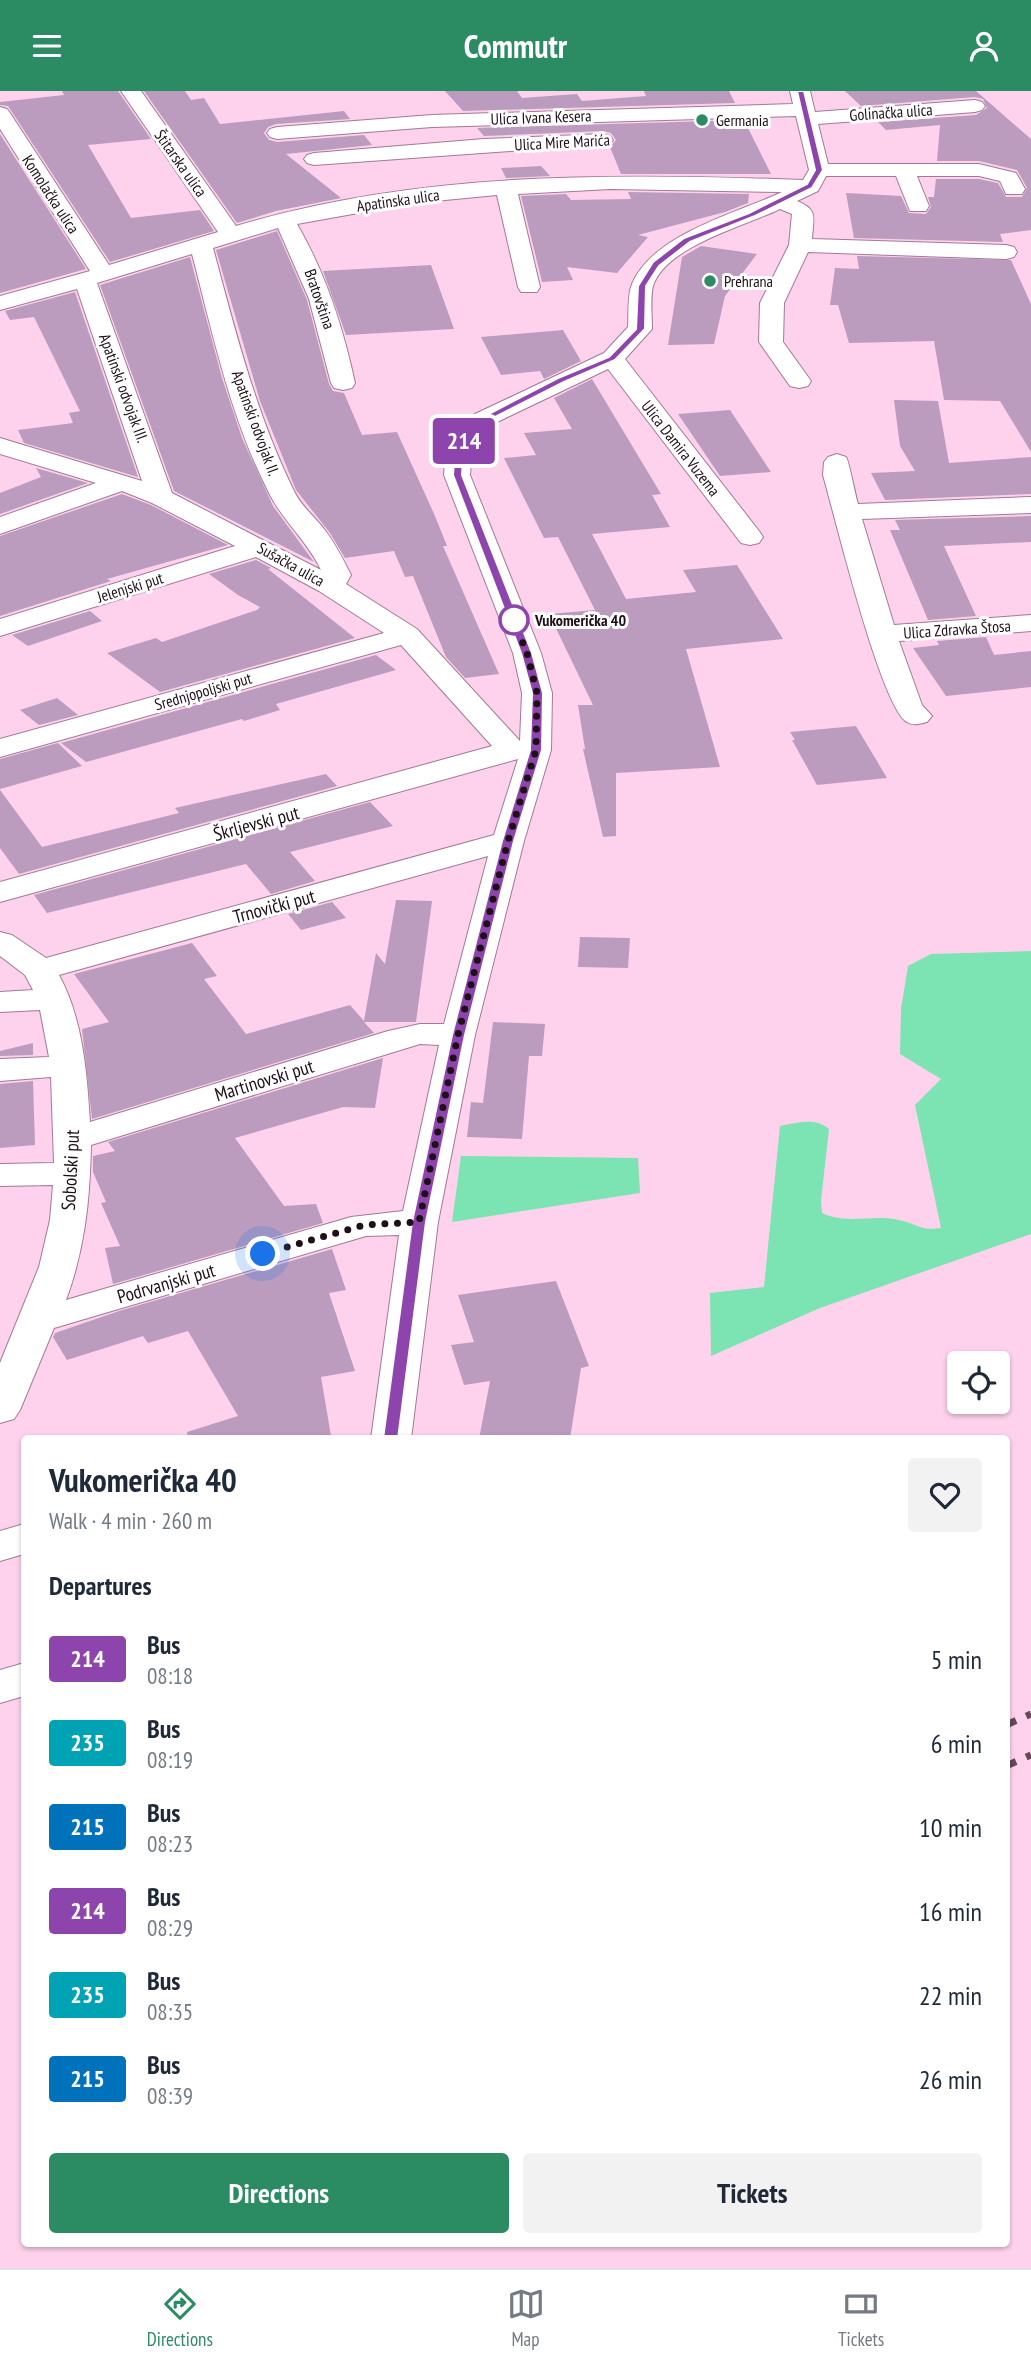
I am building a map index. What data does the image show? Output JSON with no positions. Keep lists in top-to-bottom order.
{
  "streets": {
    "street": [
      "Golinačka ulica",
      "Ulica Ivana Kesera",
      "Ulica Mire Marića",
      "Štitarska ulica",
      "Komolačka ulica",
      "Apatinska ulica",
      "Bratovština",
      "Apatinski odvojak III.",
      "Apatinski odvojak II.",
      "Ulica Damira Vuzema",
      "Sušačka ulica",
      "Jelenjski put",
      "Ulica Zdravka Štosa",
      "Srednjopoljski put",
      "Škrljevski put",
      "Trnovički put",
      "Martinovski put",
      "Sobolski put",
      "Podrvanjski put"
    ]
  },
  "crossings": [
    ["Golinačka ulica", "Ulica Ivana Kesera"],
    ["Štitarska ulica", "Apatinska ulica"],
    ["Komolačka ulica", "Apatinska ulica"],
    ["Komolačka ulica", "Apatinski odvojak III."],
    ["Apatinska ulica", "Bratovština"],
    ["Apatinska ulica", "Apatinski odvojak III."],
    ["Apatinska ulica", "Apatinski odvojak II."],
    ["Apatinski odvojak III.", "Sušačka ulica"],
    ["Apatinski odvojak II.", "Sušačka ulica"],
    ["Sušačka ulica", "Jelenjski put"],
    ["Sušačka ulica", "Srednjopoljski put"],
    ["Sušačka ulica", "Škrljevski put"],
    ["Trnovički put", "Sobolski put"],
    ["Martinovski put", "Sobolski put"],
    ["Sobolski put", "Podrvanjski put"]
  ],
  "places": ["Germania", "Prehrana", "Vukomerička 40"],
  "lines": ["bus line 214"],
  "page": {
    "header": "Commutr",
    "on_map": "214",
    "heading": [
      ["Vukomerička 40", "Walk · 4 min · 260 m"],
      "Departures"
    ],
    "list": [
      {
        "mark": "214",
        "name": "Bus",
        "note": "08:18",
        "value": "5 min"
      },
      {
        "mark": "235",
        "name": "Bus",
        "note": "08:19",
        "value": "6 min"
      },
      {
        "mark": "215",
        "name": "Bus",
        "note": "08:23",
        "value": "10 min"
      },
      {
        "mark": "214",
        "name": "Bus",
        "note": "08:29",
        "value": "16 min"
      },
      {
        "mark": "235",
        "name": "Bus",
        "note": "08:35",
        "value": "22 min"
      },
      {
        "mark": "215",
        "name": "Bus",
        "note": "08:39",
        "value": "26 min"
      }
    ],
    "buttons": ["Directions", "Tickets"],
    "tabs": ["Directions", "Map", "Tickets"]
  }
}
